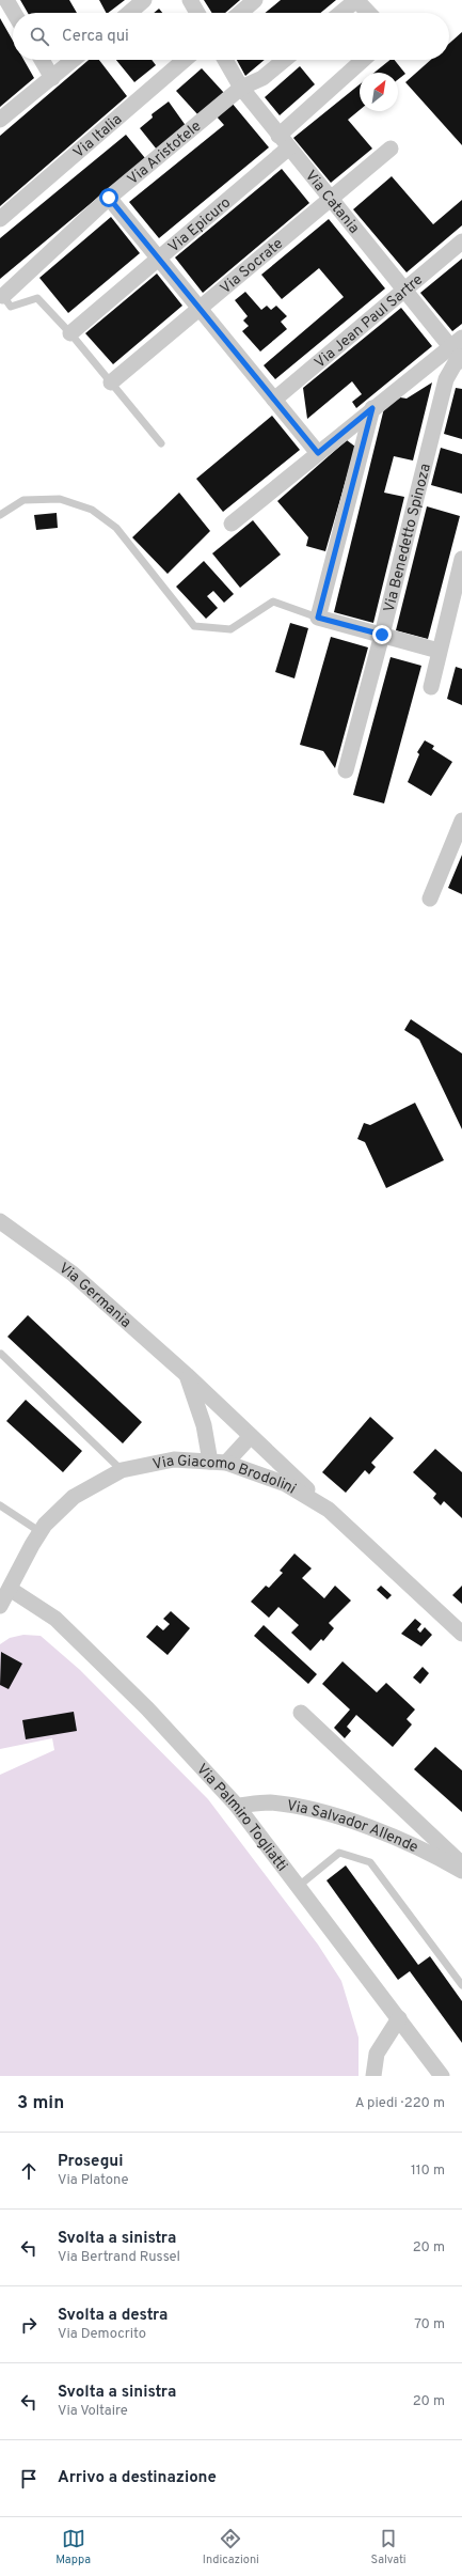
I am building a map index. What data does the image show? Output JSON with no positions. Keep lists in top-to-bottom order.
{
  "streets": {
    "street": [
      "Via Italia",
      "Via Aristotele",
      "Via Catania",
      "Via Epicuro",
      "Via Socrate",
      "Via Jean Paul Sartre",
      "Via Benedetto Spinoza",
      "Via Germania",
      "Via Giacomo Brodolini",
      "Via Palmiro Togliatti",
      "Via Salvador Allende"
    ]
  },
  "crossings": [
    ["Via Aristotele", "Via Catania"],
    ["Via Catania", "Via Epicuro"],
    ["Via Catania", "Via Socrate"],
    ["Via Catania", "Via Jean Paul Sartre"],
    ["Via Catania", "Via Benedetto Spinoza"],
    ["Via Germania", "Via Giacomo Brodolini"],
    ["Via Giacomo Brodolini", "Via Palmiro Togliatti"],
    ["Via Palmiro Togliatti", "Via Salvador Allende"]
  ],
  "north": "top right",
  "page": {
    "search": "Cerca qui",
    "heading": ["3 min", "A piedi · 220 m"],
    "list": [
      ["Prosegui", "Via Platone", "110 m"],
      ["Svolta a sinistra", "Via Bertrand Russel", "20 m"],
      ["Svolta a destra", "Via Democrito", "70 m"],
      ["Svolta a sinistra", "Via Voltaire", "20 m"],
      "Arrivo a destinazione"
    ],
    "nav": ["Mappa", "Indicazioni", "Salvati"]
  }
}
